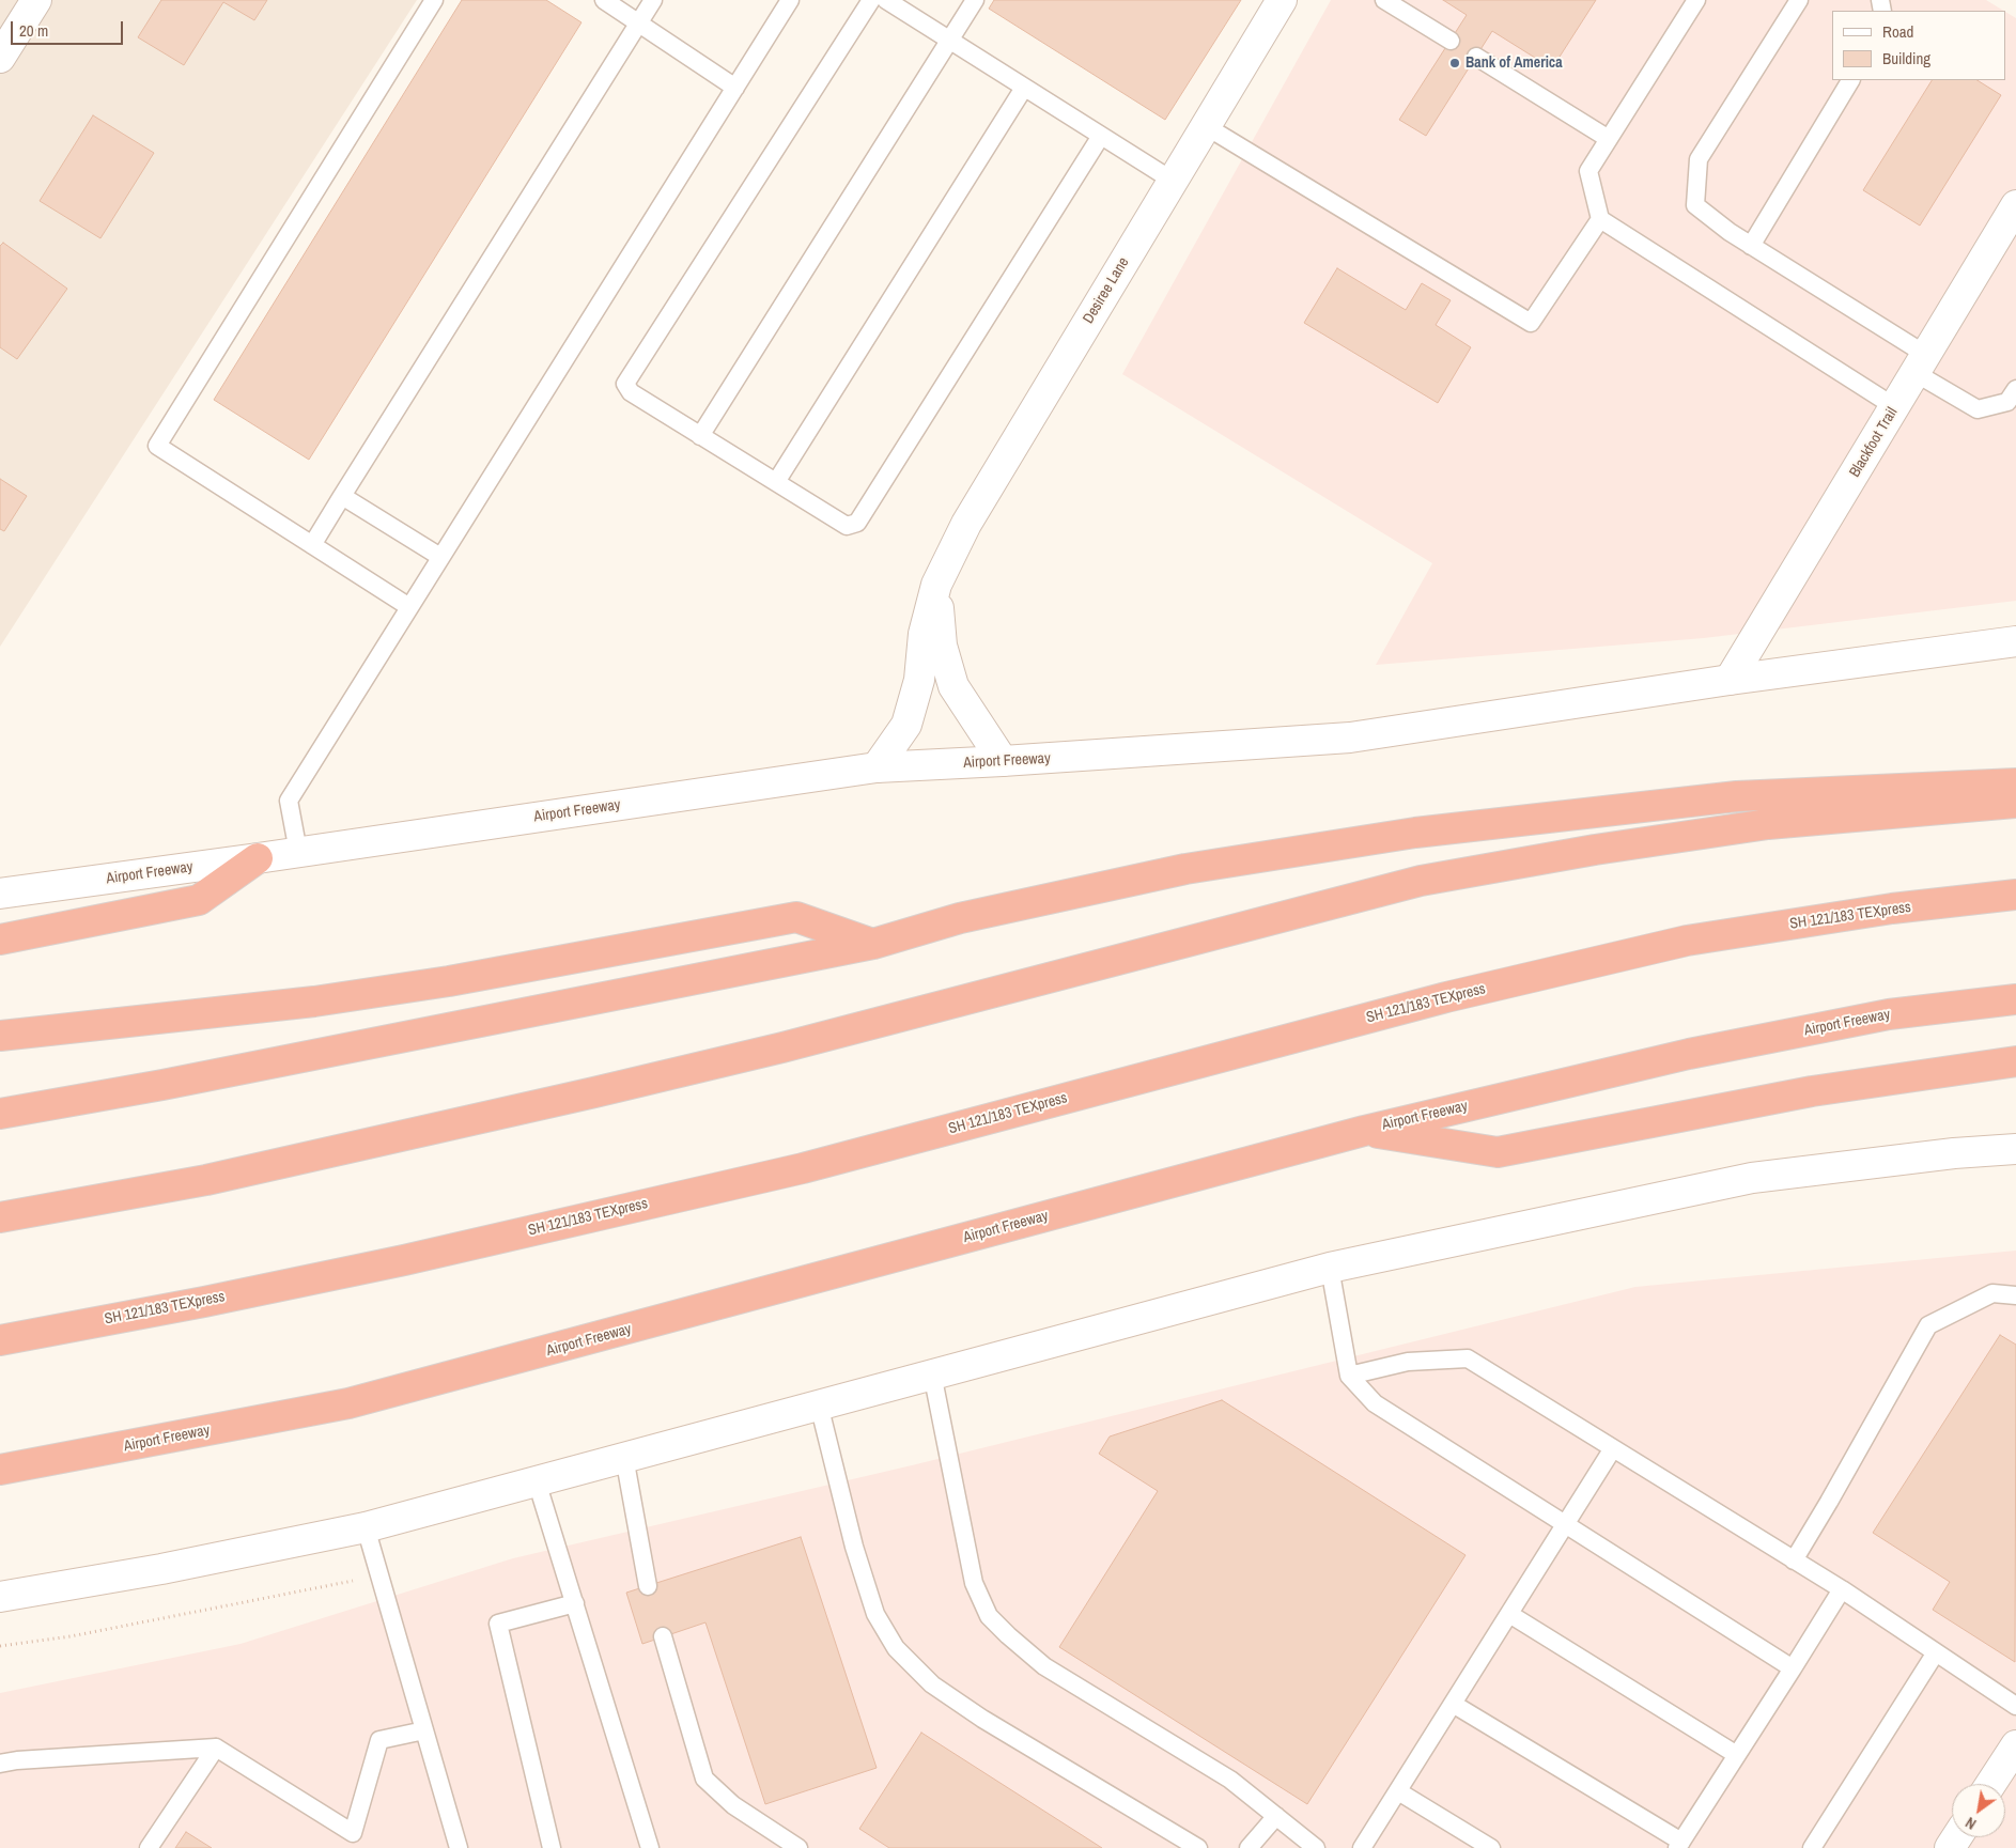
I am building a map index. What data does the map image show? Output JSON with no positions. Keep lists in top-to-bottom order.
{
  "streets": {
    "highway": ["Airport Freeway", "SH 121/183 TEXpress"],
    "main road": ["Desiree Lane", "Blackfoot Trail"]
  },
  "crossings": [
    ["Desiree Lane", "Airport Freeway"],
    ["Blackfoot Trail", "Airport Freeway"]
  ],
  "places": ["Bank of America"],
  "legend": ["Road", "Building"],
  "scale_bar": "20 m",
  "north": "bottom left"
}
